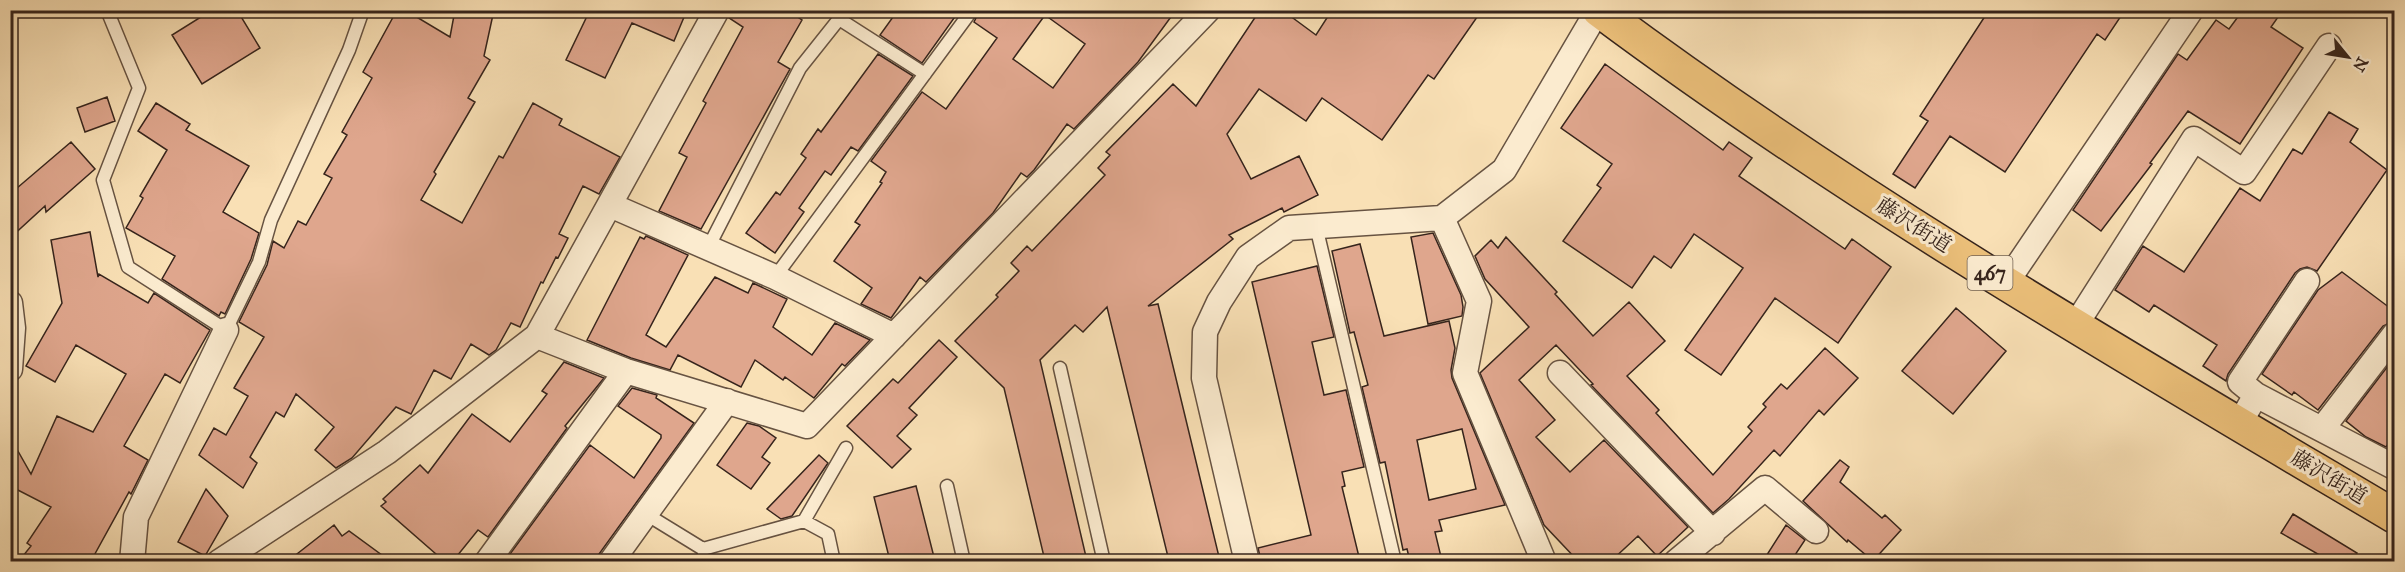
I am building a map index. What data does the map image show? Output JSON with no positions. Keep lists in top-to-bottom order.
{
  "streets": {
    "highway": ["藤沢街道", "467"]
  },
  "north": "bottom right"
}
